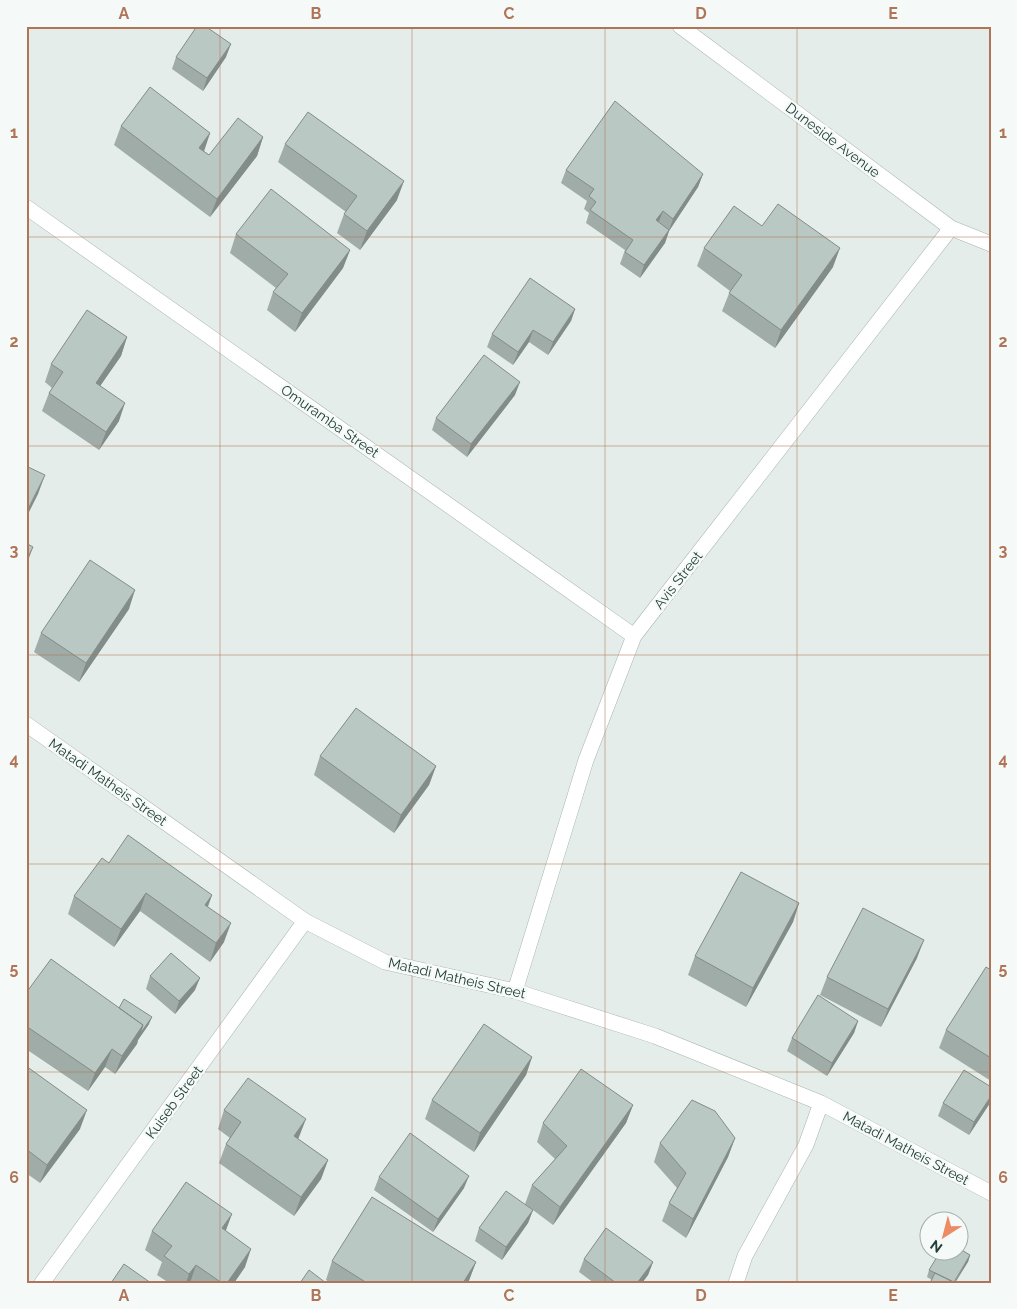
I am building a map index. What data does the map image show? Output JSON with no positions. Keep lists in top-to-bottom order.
{
  "streets": {
    "street": [
      "Duneside Avenue",
      "Omuramba Street",
      "Avis Street",
      "Matadi Matheis Street",
      "Kuiseb Street"
    ]
  },
  "crossings": [
    ["Duneside Avenue", "Avis Street"],
    ["Omuramba Street", "Avis Street"],
    ["Avis Street", "Matadi Matheis Street"],
    ["Matadi Matheis Street", "Kuiseb Street"]
  ],
  "north": "bottom left",
  "grid": {
    "columns": [
      "A",
      "B",
      "C",
      "D",
      "E"
    ],
    "rows": [
      "1",
      "2",
      "3",
      "4",
      "5",
      "6"
    ]
  }
}
